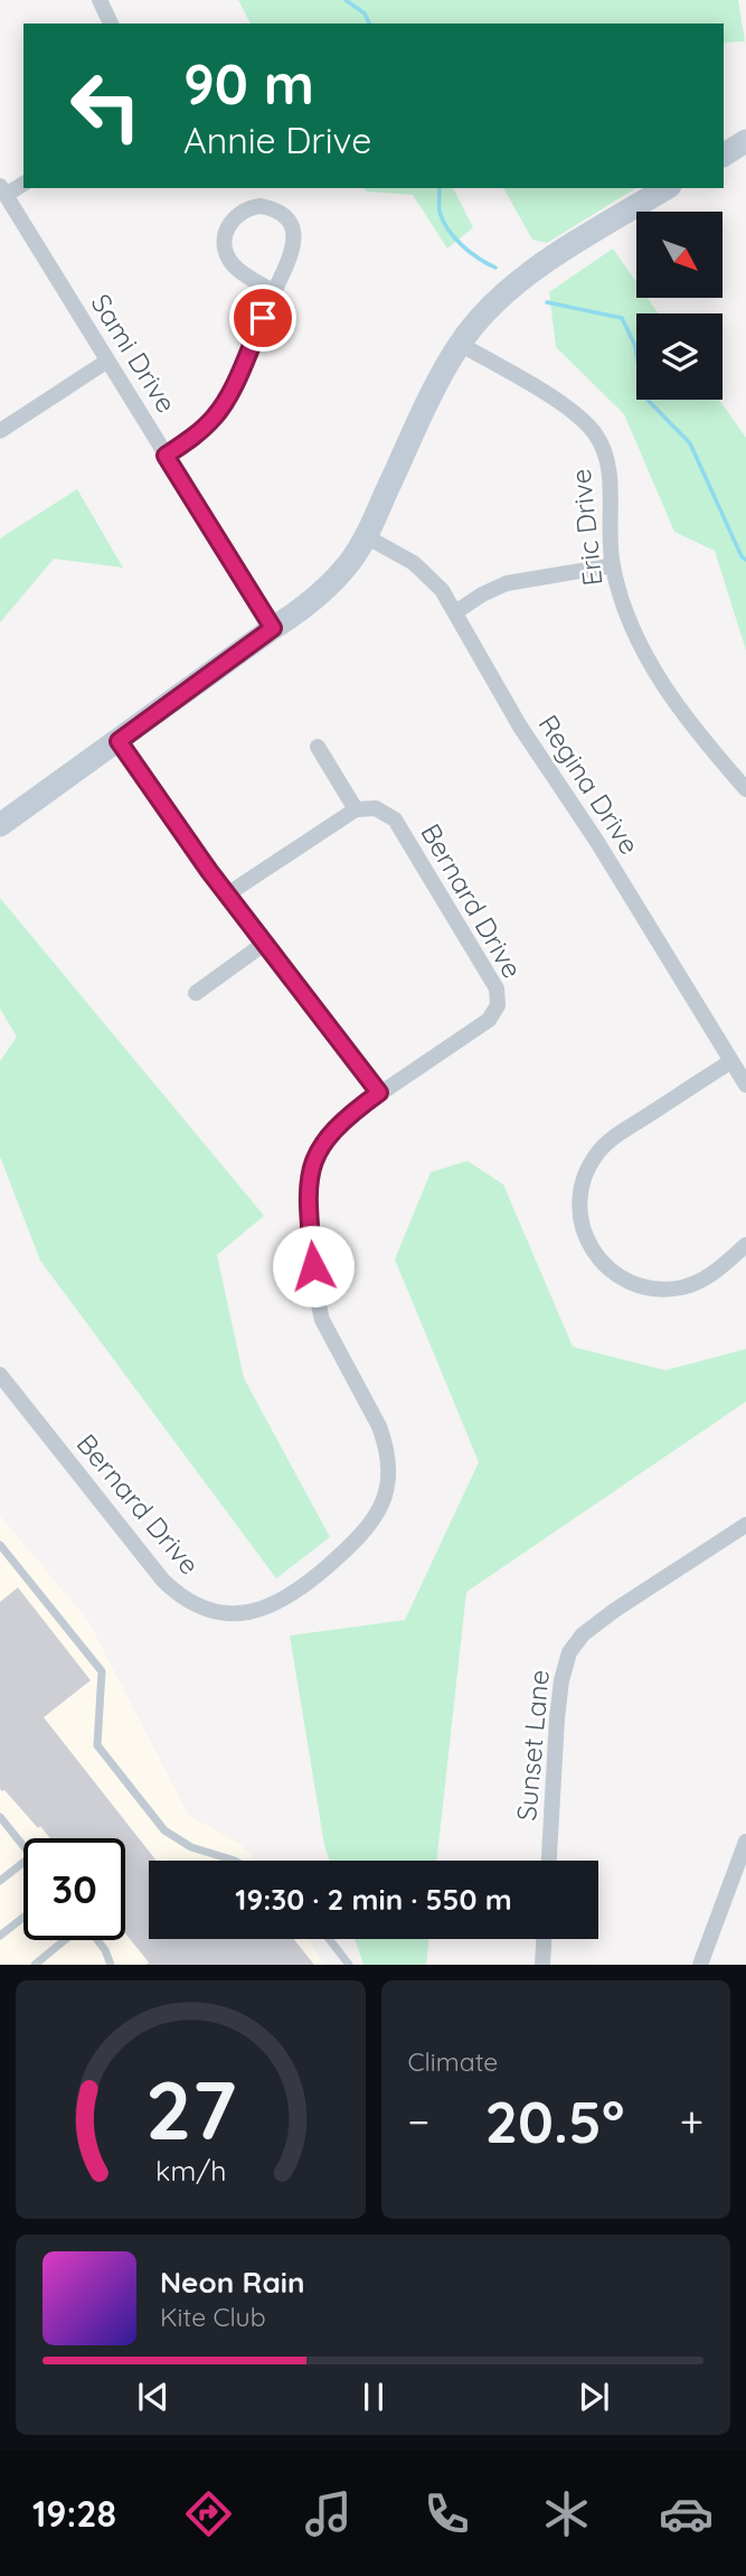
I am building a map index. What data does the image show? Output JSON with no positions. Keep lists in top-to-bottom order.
{
  "streets": {
    "street": [
      "Sami Drive",
      "Eric Drive",
      "Regina Drive",
      "Bernard Drive",
      "Sunset Lane"
    ]
  },
  "north": "bottom right",
  "page": {
    "turn": ["90 m", "Annie Drive"],
    "limit": "30",
    "trip": "19:30 · 2 min · 550 m",
    "tile": "Climate",
    "heat": ["−", "20.5°", "+"],
    "song": ["Neon Rain", "Kite Club"],
    "tabs": "19:28",
    "gauge": ["27", "km/h"]
  }
}
